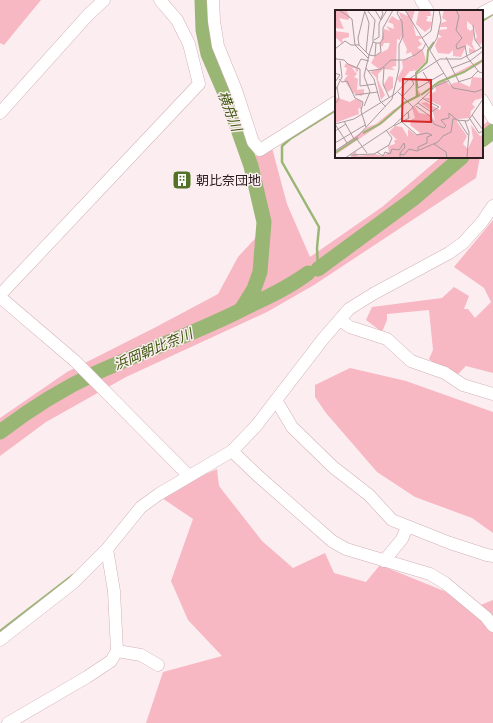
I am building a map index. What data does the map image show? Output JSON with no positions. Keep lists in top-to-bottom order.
{
  "water": ["横舟川", "浜岡朝比奈川"],
  "places": {
    "building": ["朝比奈団地"]
  }
}
